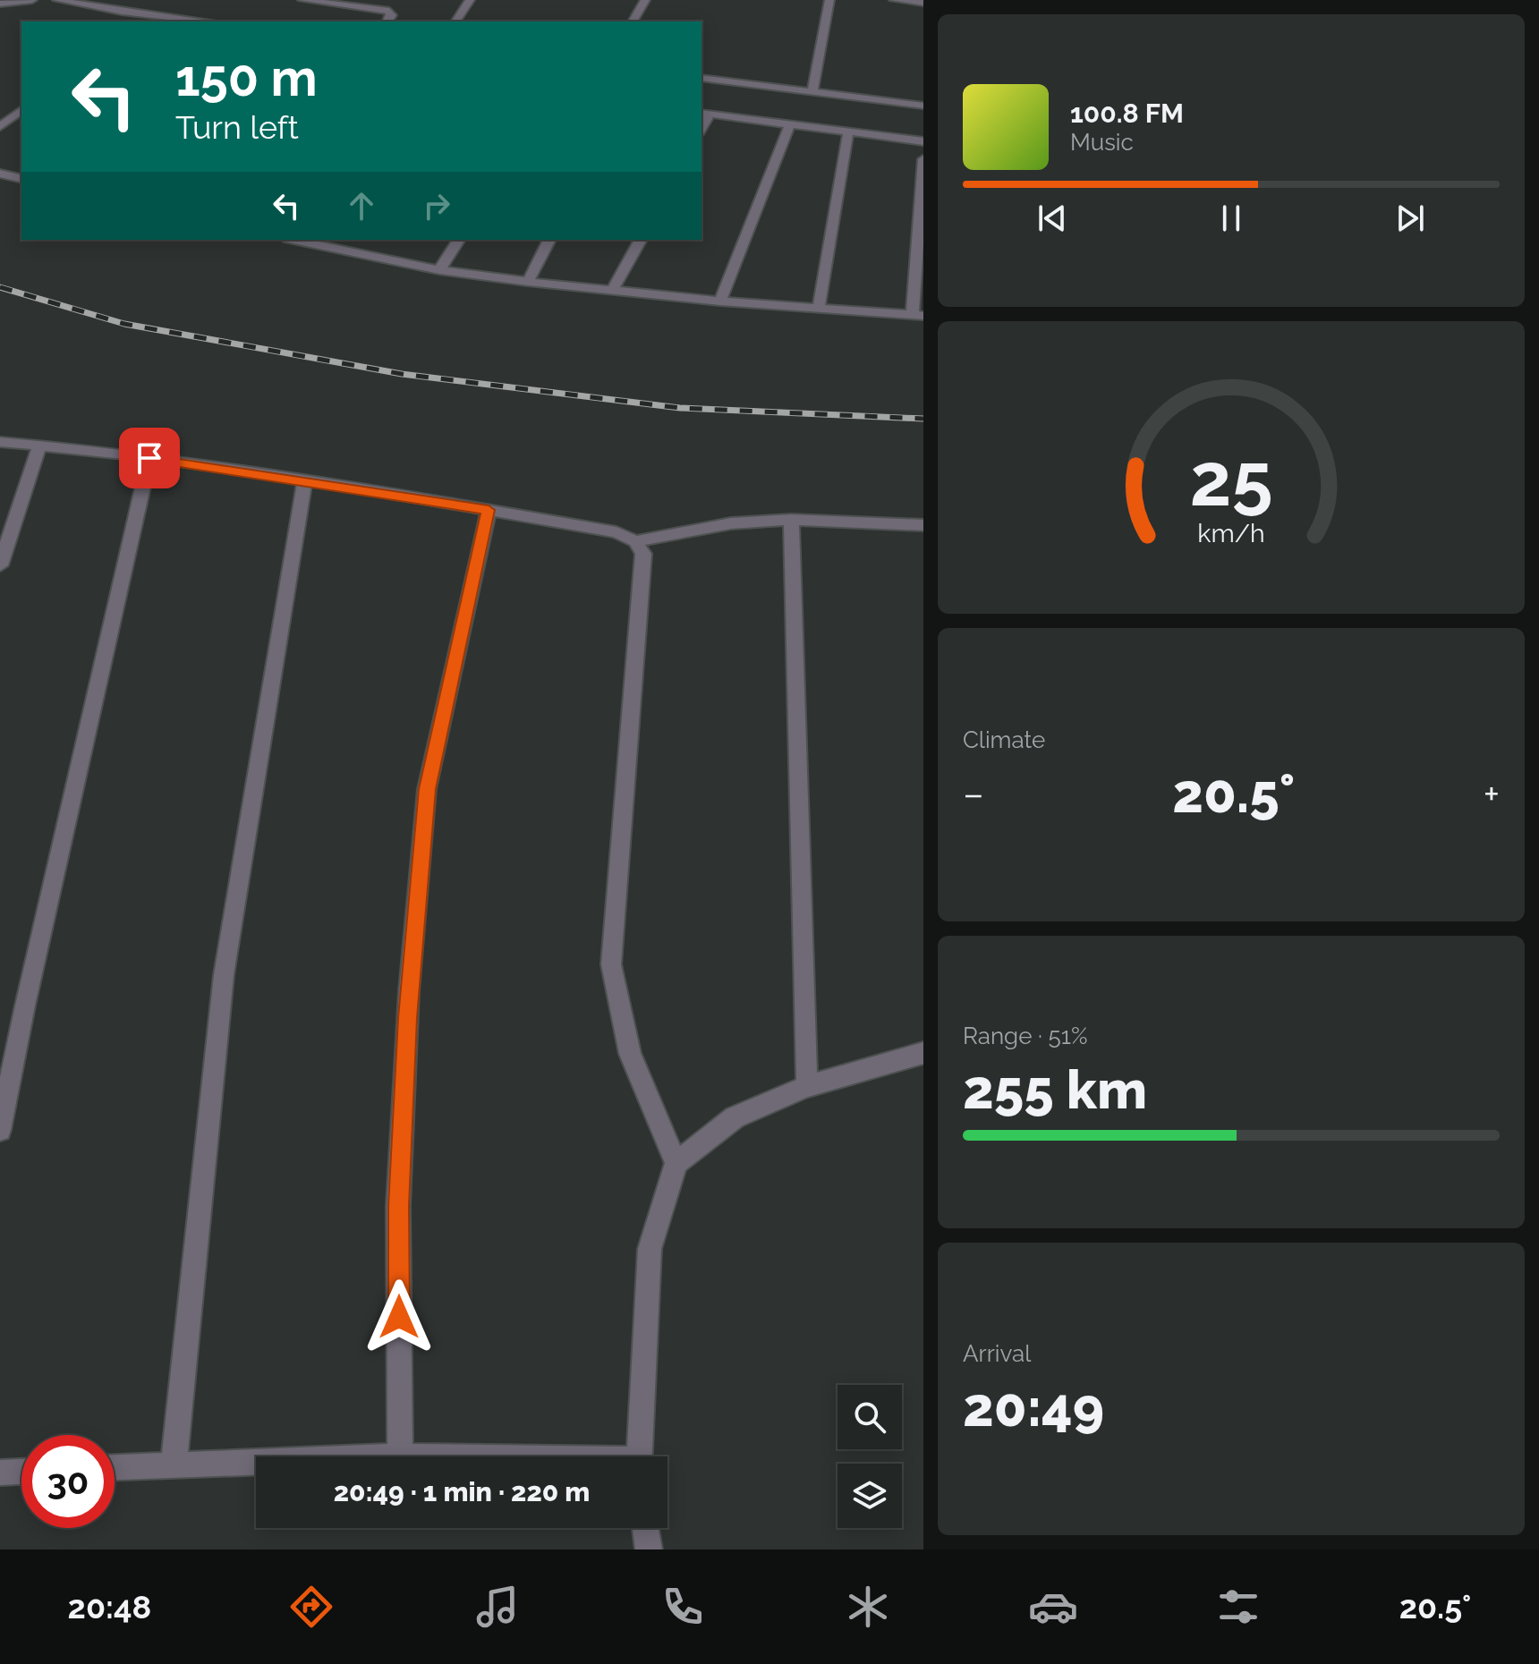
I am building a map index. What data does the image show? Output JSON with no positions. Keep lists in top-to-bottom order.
{
  "page": {
    "turn": ["150 m", "Turn left"],
    "song": ["100.8 FM", "Music"],
    "tile": [
      "Climate",
      ["Range · 51%", "255 km"],
      ["Arrival", "20:49"]
    ],
    "heat": ["−", "20.5°", "+"],
    "limit": "30",
    "trip": "20:49 · 1 min · 220 m",
    "tabs": ["20:48", "20.5°"],
    "gauge": ["25", "km/h"]
  }
}
